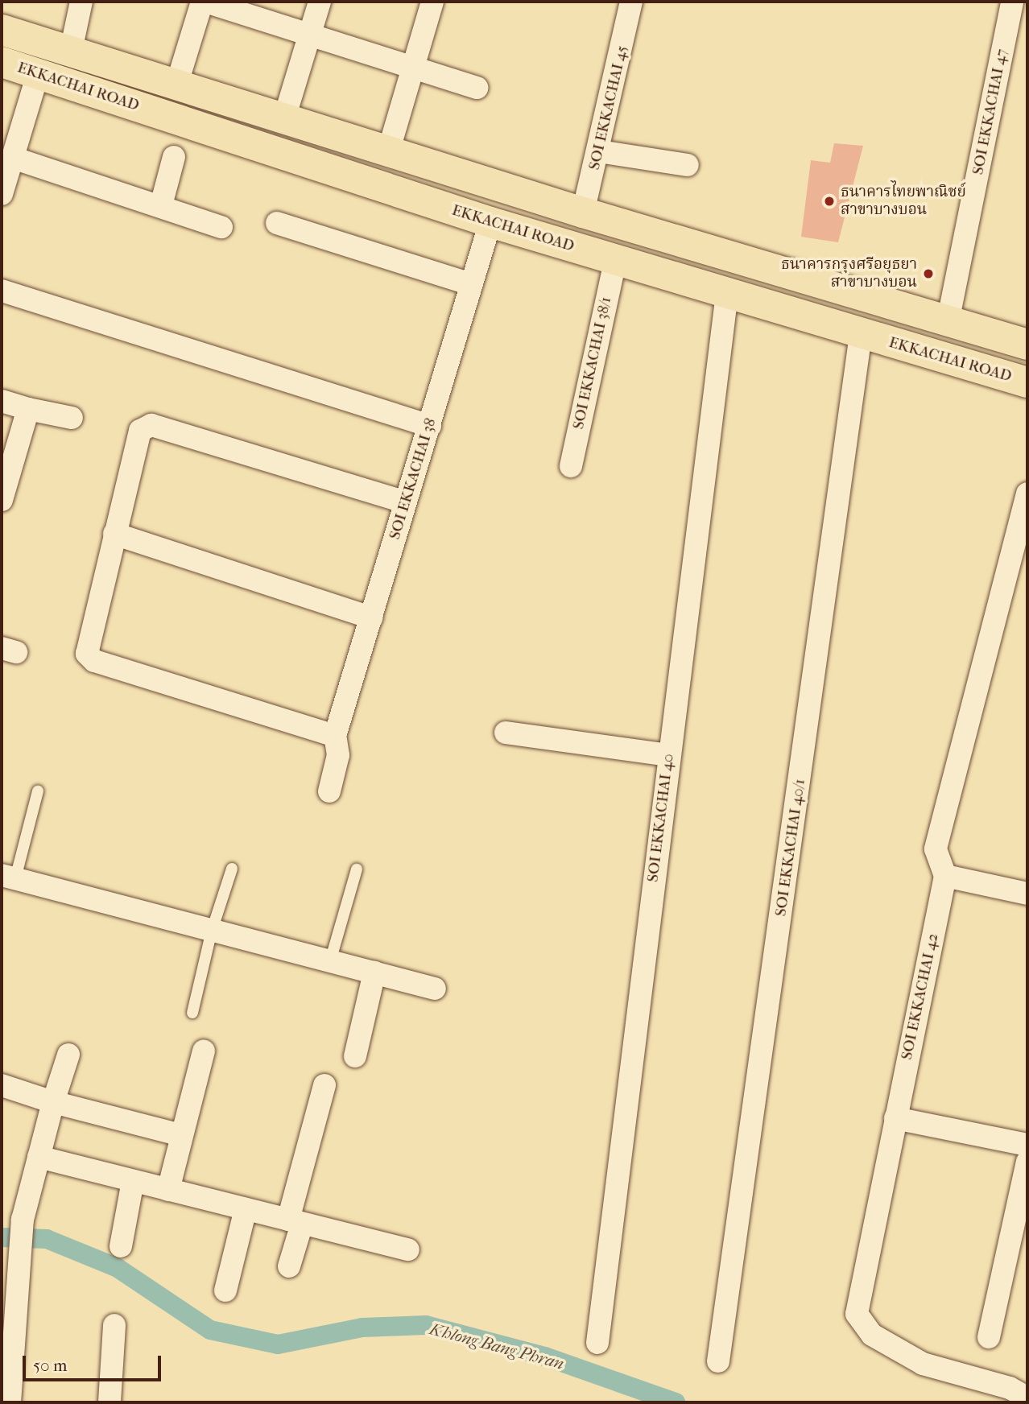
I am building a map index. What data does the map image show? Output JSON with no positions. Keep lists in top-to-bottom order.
{
  "streets": {
    "main road": ["EKKACHAI ROAD"],
    "street": [
      "SOI EKKACHAI 45",
      "SOI EKKACHAI 47",
      "SOI EKKACHAI 38/1",
      "SOI EKKACHAI 38",
      "SOI EKKACHAI 40",
      "SOI EKKACHAI 40/1",
      "SOI EKKACHAI 42"
    ]
  },
  "crossings": [
    ["EKKACHAI ROAD", "SOI EKKACHAI 45"],
    ["EKKACHAI ROAD", "SOI EKKACHAI 47"],
    ["EKKACHAI ROAD", "SOI EKKACHAI 38/1"],
    ["EKKACHAI ROAD", "SOI EKKACHAI 38"],
    ["EKKACHAI ROAD", "SOI EKKACHAI 40"],
    ["EKKACHAI ROAD", "SOI EKKACHAI 40/1"]
  ],
  "water": ["Khlong Bang Phran"],
  "places": ["ธนาคารไทยพาณิชย์ สาขาบางบอน", "ธนาคารกรุงศรีอยุธยา สาขาบางบอน"],
  "scale_bar": "50 m"
}
